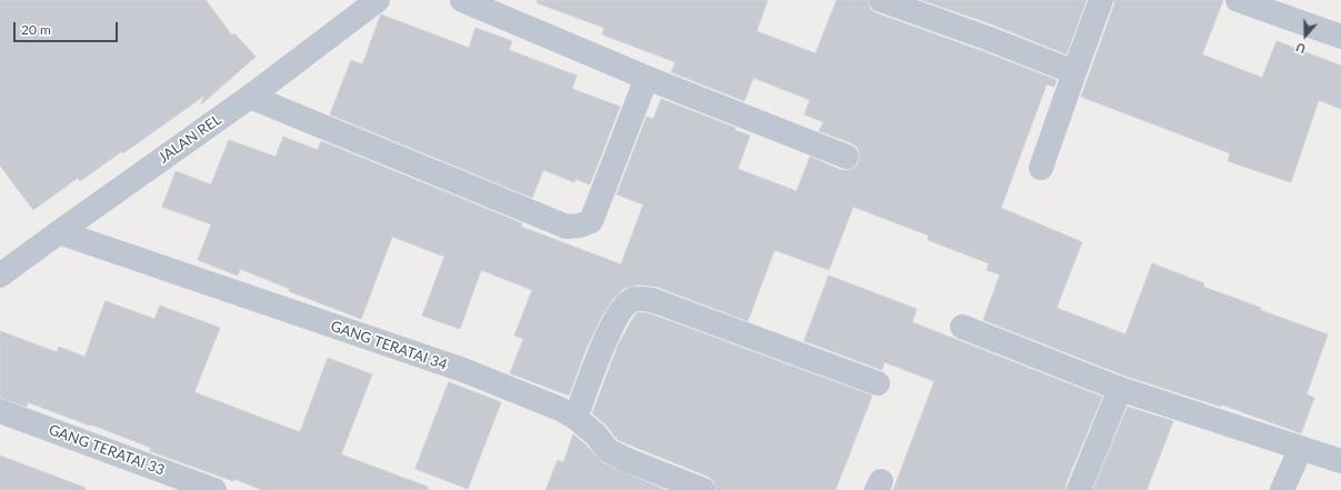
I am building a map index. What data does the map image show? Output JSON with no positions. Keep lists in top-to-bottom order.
{
  "streets": {
    "street": ["JALAN REL", "GANG TERATAI 34", "GANG TERATAI 33"]
  },
  "crossings": [
    ["JALAN REL", "GANG TERATAI 34"]
  ],
  "scale_bar": "20 m",
  "north": "bottom"
}
